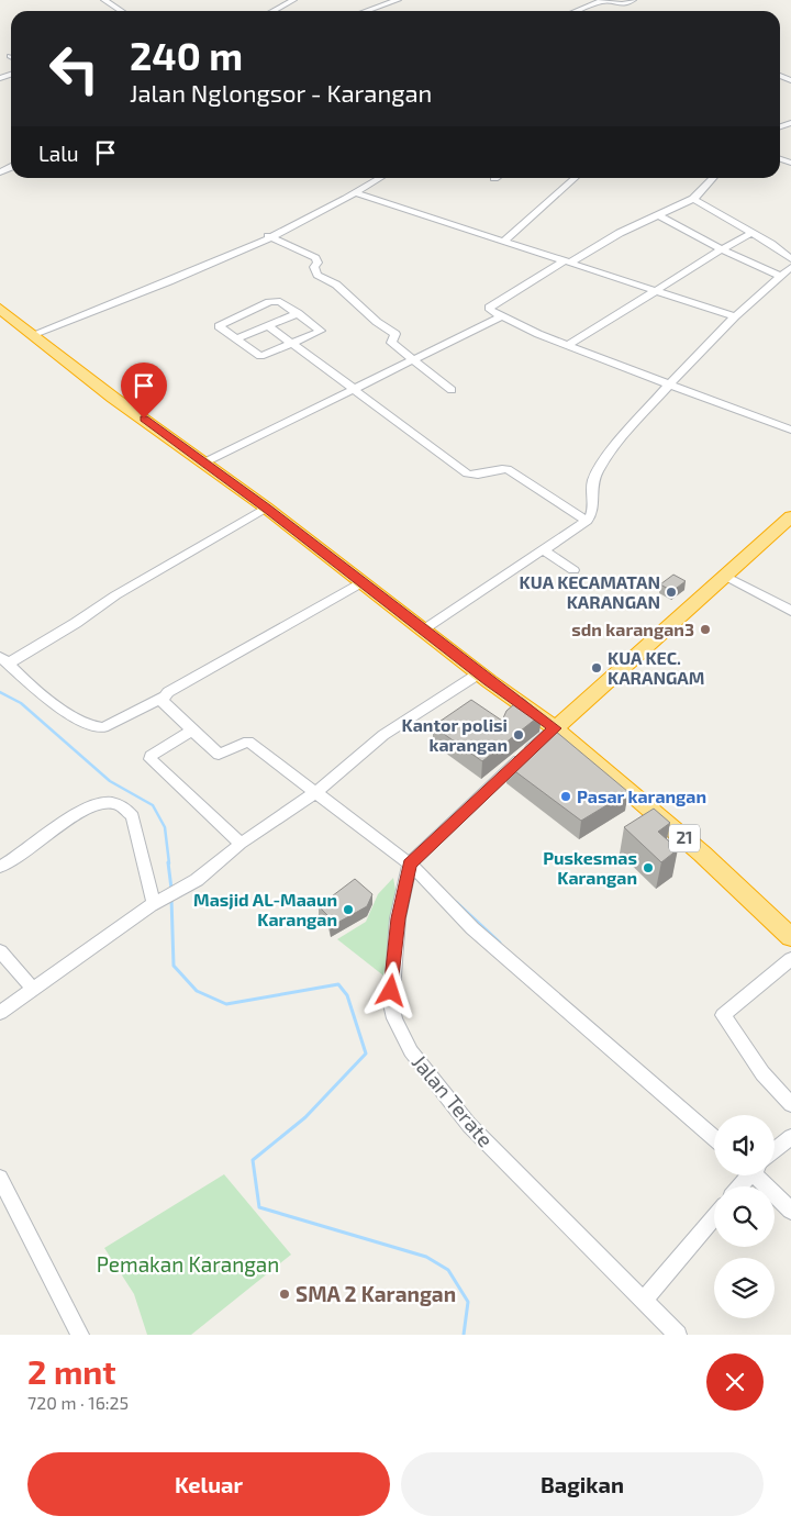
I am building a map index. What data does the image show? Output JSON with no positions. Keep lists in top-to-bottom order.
{
  "streets": {
    "highway": ["21"],
    "street": ["Jalan Terate"]
  },
  "parks": ["Pemakan Karangan"],
  "places": [
    "KUA KECAMATAN KARANGAN",
    "sdn karangan3",
    "KUA KEC. KARANGAM",
    "Kantor polisi karangan",
    "Pasar karangan",
    "Puskesmas Karangan",
    "Masjid AL-Maaun Karangan",
    "SMA 2 Karangan"
  ],
  "page": {
    "turn": ["240 m", "Jalan Nglongsor - Karangan"],
    "then": "Lalu",
    "heading": ["2 mnt", "720 m · 16:25"],
    "buttons": ["Keluar", "Bagikan"]
  }
}
